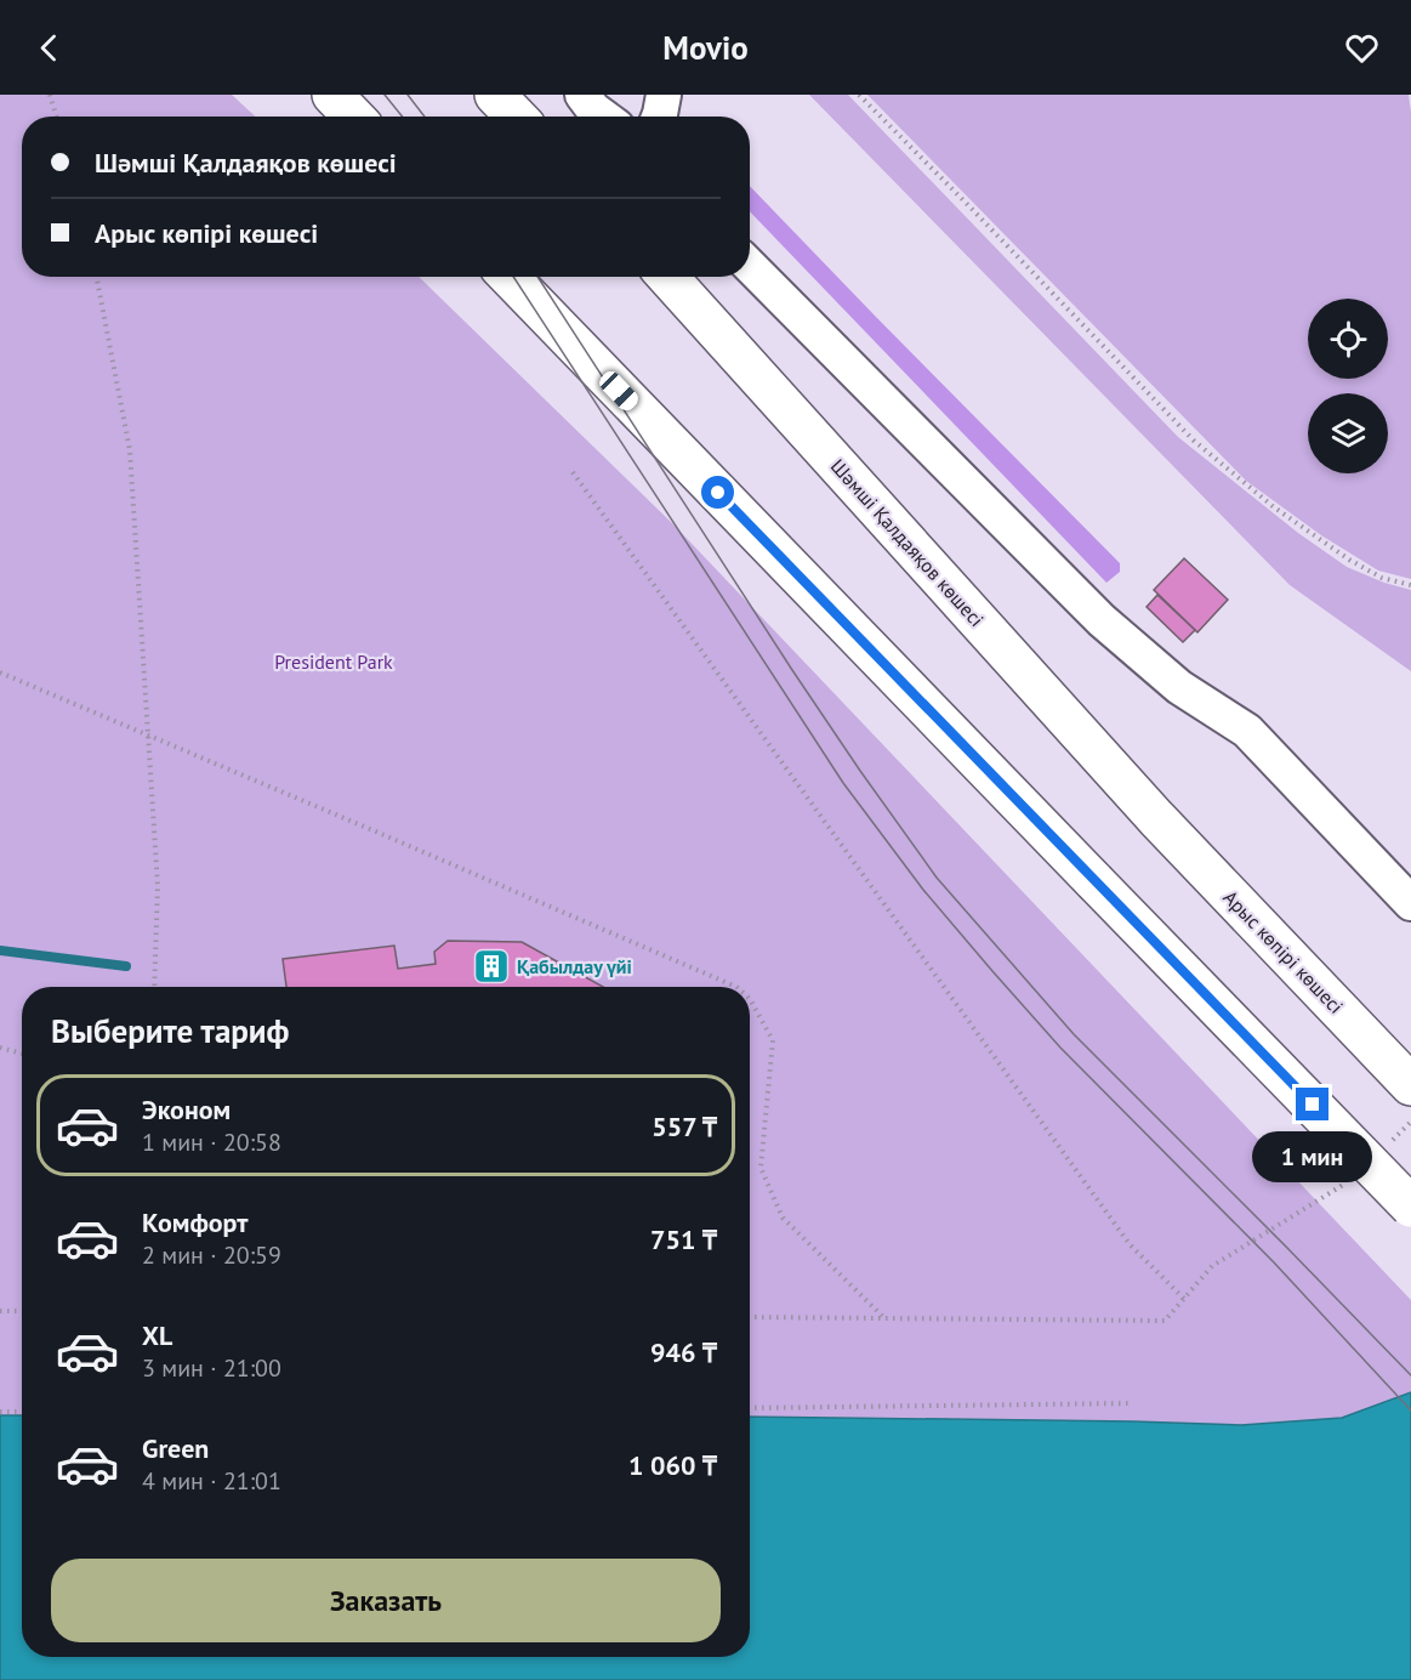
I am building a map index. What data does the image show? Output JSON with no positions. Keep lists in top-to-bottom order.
{
  "streets": {
    "main road": ["Шәмші Қалдаяқов көшесі", "Арыс көпірі көшесі"]
  },
  "crossings": [
    ["Шәмші Қалдаяқов көшесі", "Арыс көпірі көшесі"]
  ],
  "parks": ["President Park"],
  "places": {
    "building": ["Қабылдау үйі"]
  },
  "page": {
    "header": "Movio",
    "banner": ["Шәмші Қалдаяқов көшесі", "Арыс көпірі көшесі"],
    "heading": "Выберите тариф",
    "list": [
      {
        "name": "Эконом",
        "note": "1 мин · 20:58",
        "value": "557 ₸"
      },
      {
        "name": "Комфорт",
        "note": "2 мин · 20:59",
        "value": "751 ₸"
      },
      {
        "name": "XL",
        "note": "3 мин · 21:00",
        "value": "946 ₸"
      },
      {
        "name": "Green",
        "note": "4 мин · 21:01",
        "value": "1 060 ₸"
      }
    ],
    "bubble": "1 мин",
    "buttons": "Заказать"
  }
}
